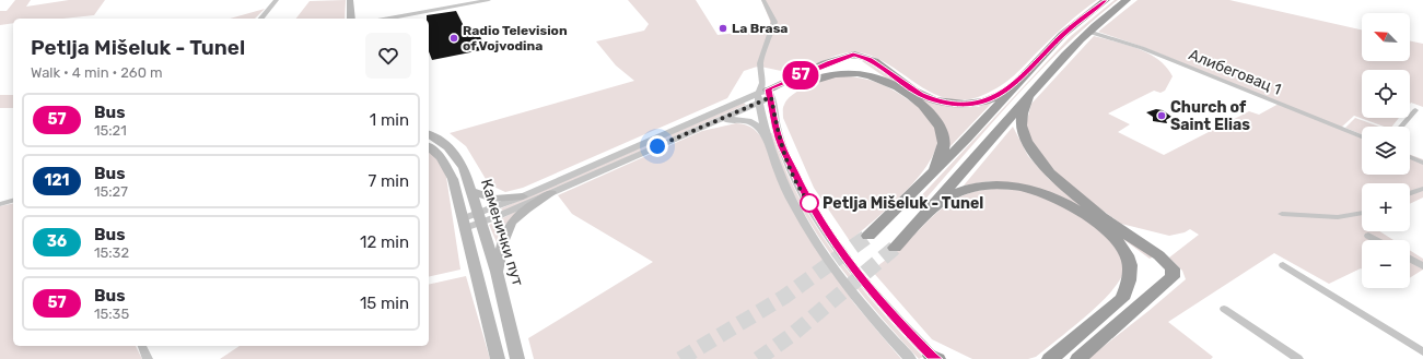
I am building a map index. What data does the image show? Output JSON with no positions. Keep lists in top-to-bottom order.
{
  "streets": {
    "main road": ["Каменички пут"],
    "street": ["Алибеговац 1"]
  },
  "places": [
    "La Brasa",
    "Radio Television of Vojvodina",
    "Church of Saint Elias",
    "Petlja Mišeluk - Tunel"
  ],
  "lines": ["bus line 57"],
  "north": "top left",
  "page": {
    "on_map": "57",
    "map_buttons": ["+", "−"],
    "heading": ["Petlja Mišeluk - Tunel", "Walk · 4 min · 260 m"],
    "list": [
      {
        "mark": "57",
        "name": "Bus",
        "note": "15:21",
        "value": "1 min"
      },
      {
        "mark": "121",
        "name": "Bus",
        "note": "15:27",
        "value": "7 min"
      },
      {
        "mark": "36",
        "name": "Bus",
        "note": "15:32",
        "value": "12 min"
      },
      {
        "mark": "57",
        "name": "Bus",
        "note": "15:35",
        "value": "15 min"
      }
    ]
  }
}
